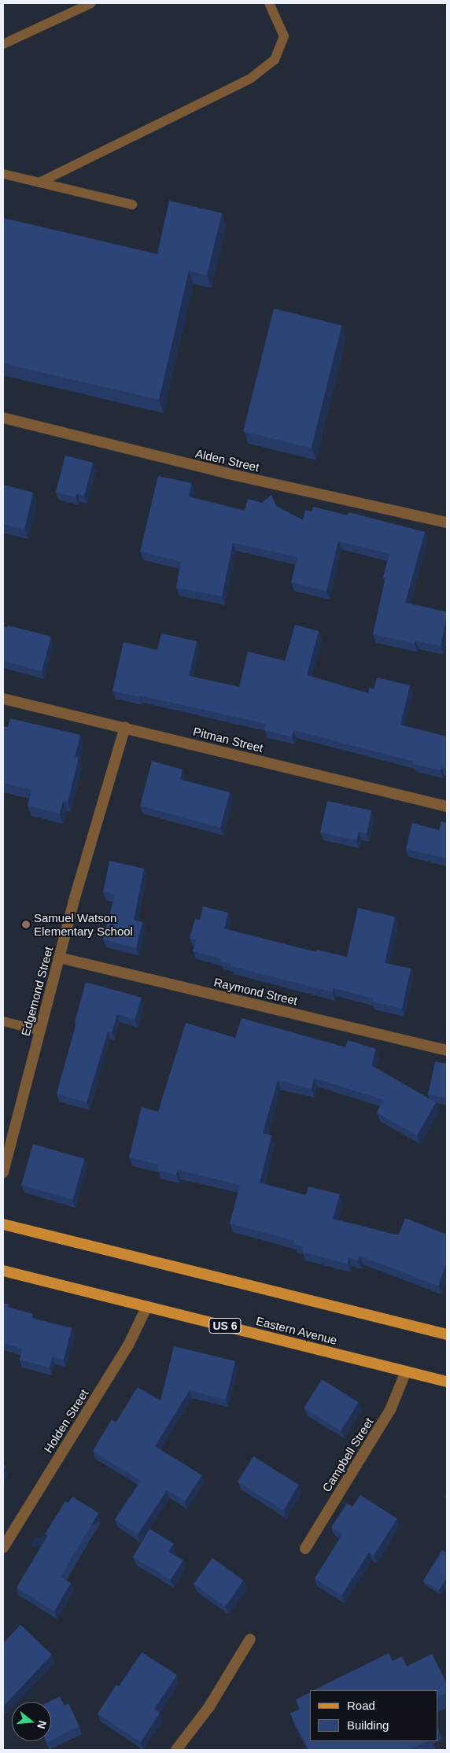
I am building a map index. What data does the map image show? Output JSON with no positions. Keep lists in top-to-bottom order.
{
  "streets": {
    "main road": ["US 6", "Eastern Avenue"],
    "street": [
      "Alden Street",
      "Pitman Street",
      "Edgemond Street",
      "Raymond Street",
      "Holden Street",
      "Campbell Street"
    ]
  },
  "crossings": [
    ["Pitman Street", "Edgemond Street"],
    ["Edgemond Street", "Raymond Street"],
    ["Eastern Avenue", "Holden Street"],
    ["Eastern Avenue", "Campbell Street"]
  ],
  "places": ["Samuel Watson Elementary School"],
  "legend": ["Road", "Building"],
  "north": "right"
}
